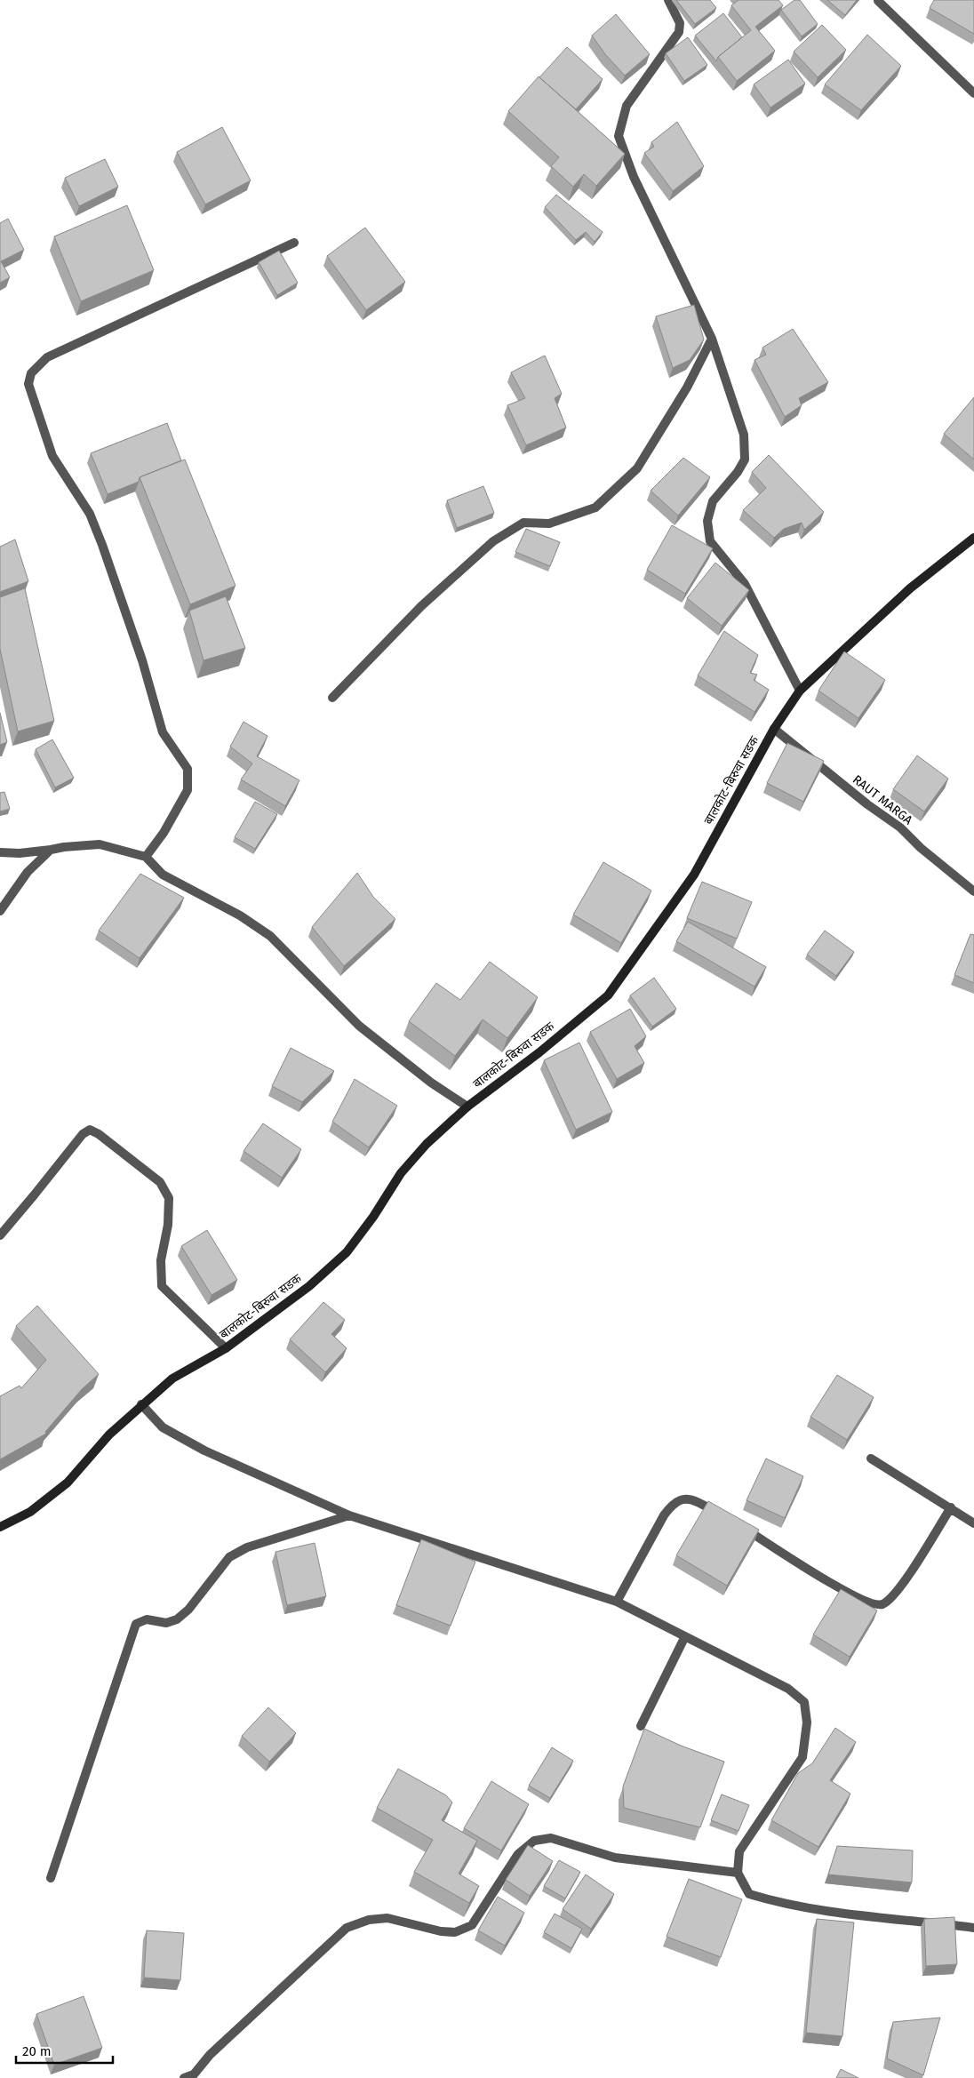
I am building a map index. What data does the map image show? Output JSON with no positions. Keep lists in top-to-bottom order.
{
  "streets": {
    "main road": ["बालकोट-बिरुवा सडक"],
    "street": ["RAUT MARGA"]
  },
  "crossings": [
    ["बालकोट-बिरुवा सडक", "RAUT MARGA"]
  ],
  "scale_bar": "20 m"
}
